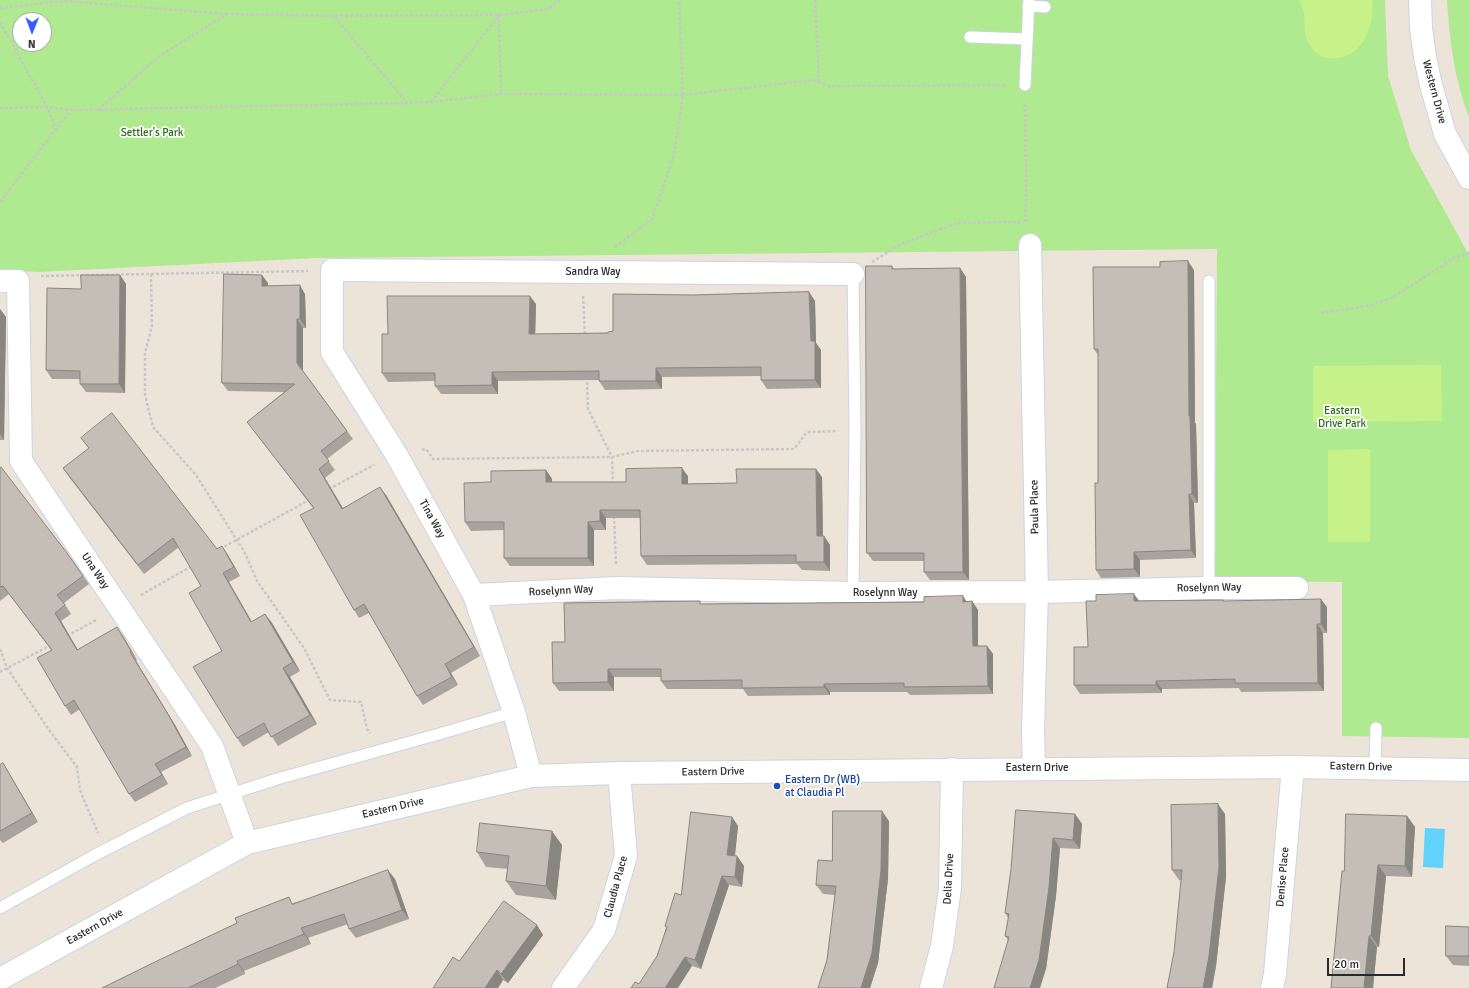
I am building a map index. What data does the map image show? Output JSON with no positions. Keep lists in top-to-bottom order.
{
  "streets": {
    "street": [
      "Western Drive",
      "Sandra Way",
      "Paula Place",
      "Tina Way",
      "Una Way",
      "Roselynn Way",
      "Eastern Drive",
      "Denise Place",
      "Delia Drive",
      "Claudia Place"
    ]
  },
  "crossings": [
    ["Sandra Way", "Tina Way"],
    ["Paula Place", "Roselynn Way"],
    ["Paula Place", "Eastern Drive"],
    ["Tina Way", "Roselynn Way"],
    ["Tina Way", "Eastern Drive"],
    ["Una Way", "Eastern Drive"],
    ["Eastern Drive", "Denise Place"],
    ["Eastern Drive", "Delia Drive"],
    ["Eastern Drive", "Claudia Place"]
  ],
  "parks": ["Settler's Park", "Eastern Drive Park"],
  "places": ["Eastern Dr (WB) at Claudia Pl"],
  "scale_bar": "20 m",
  "north": "bottom"
}
